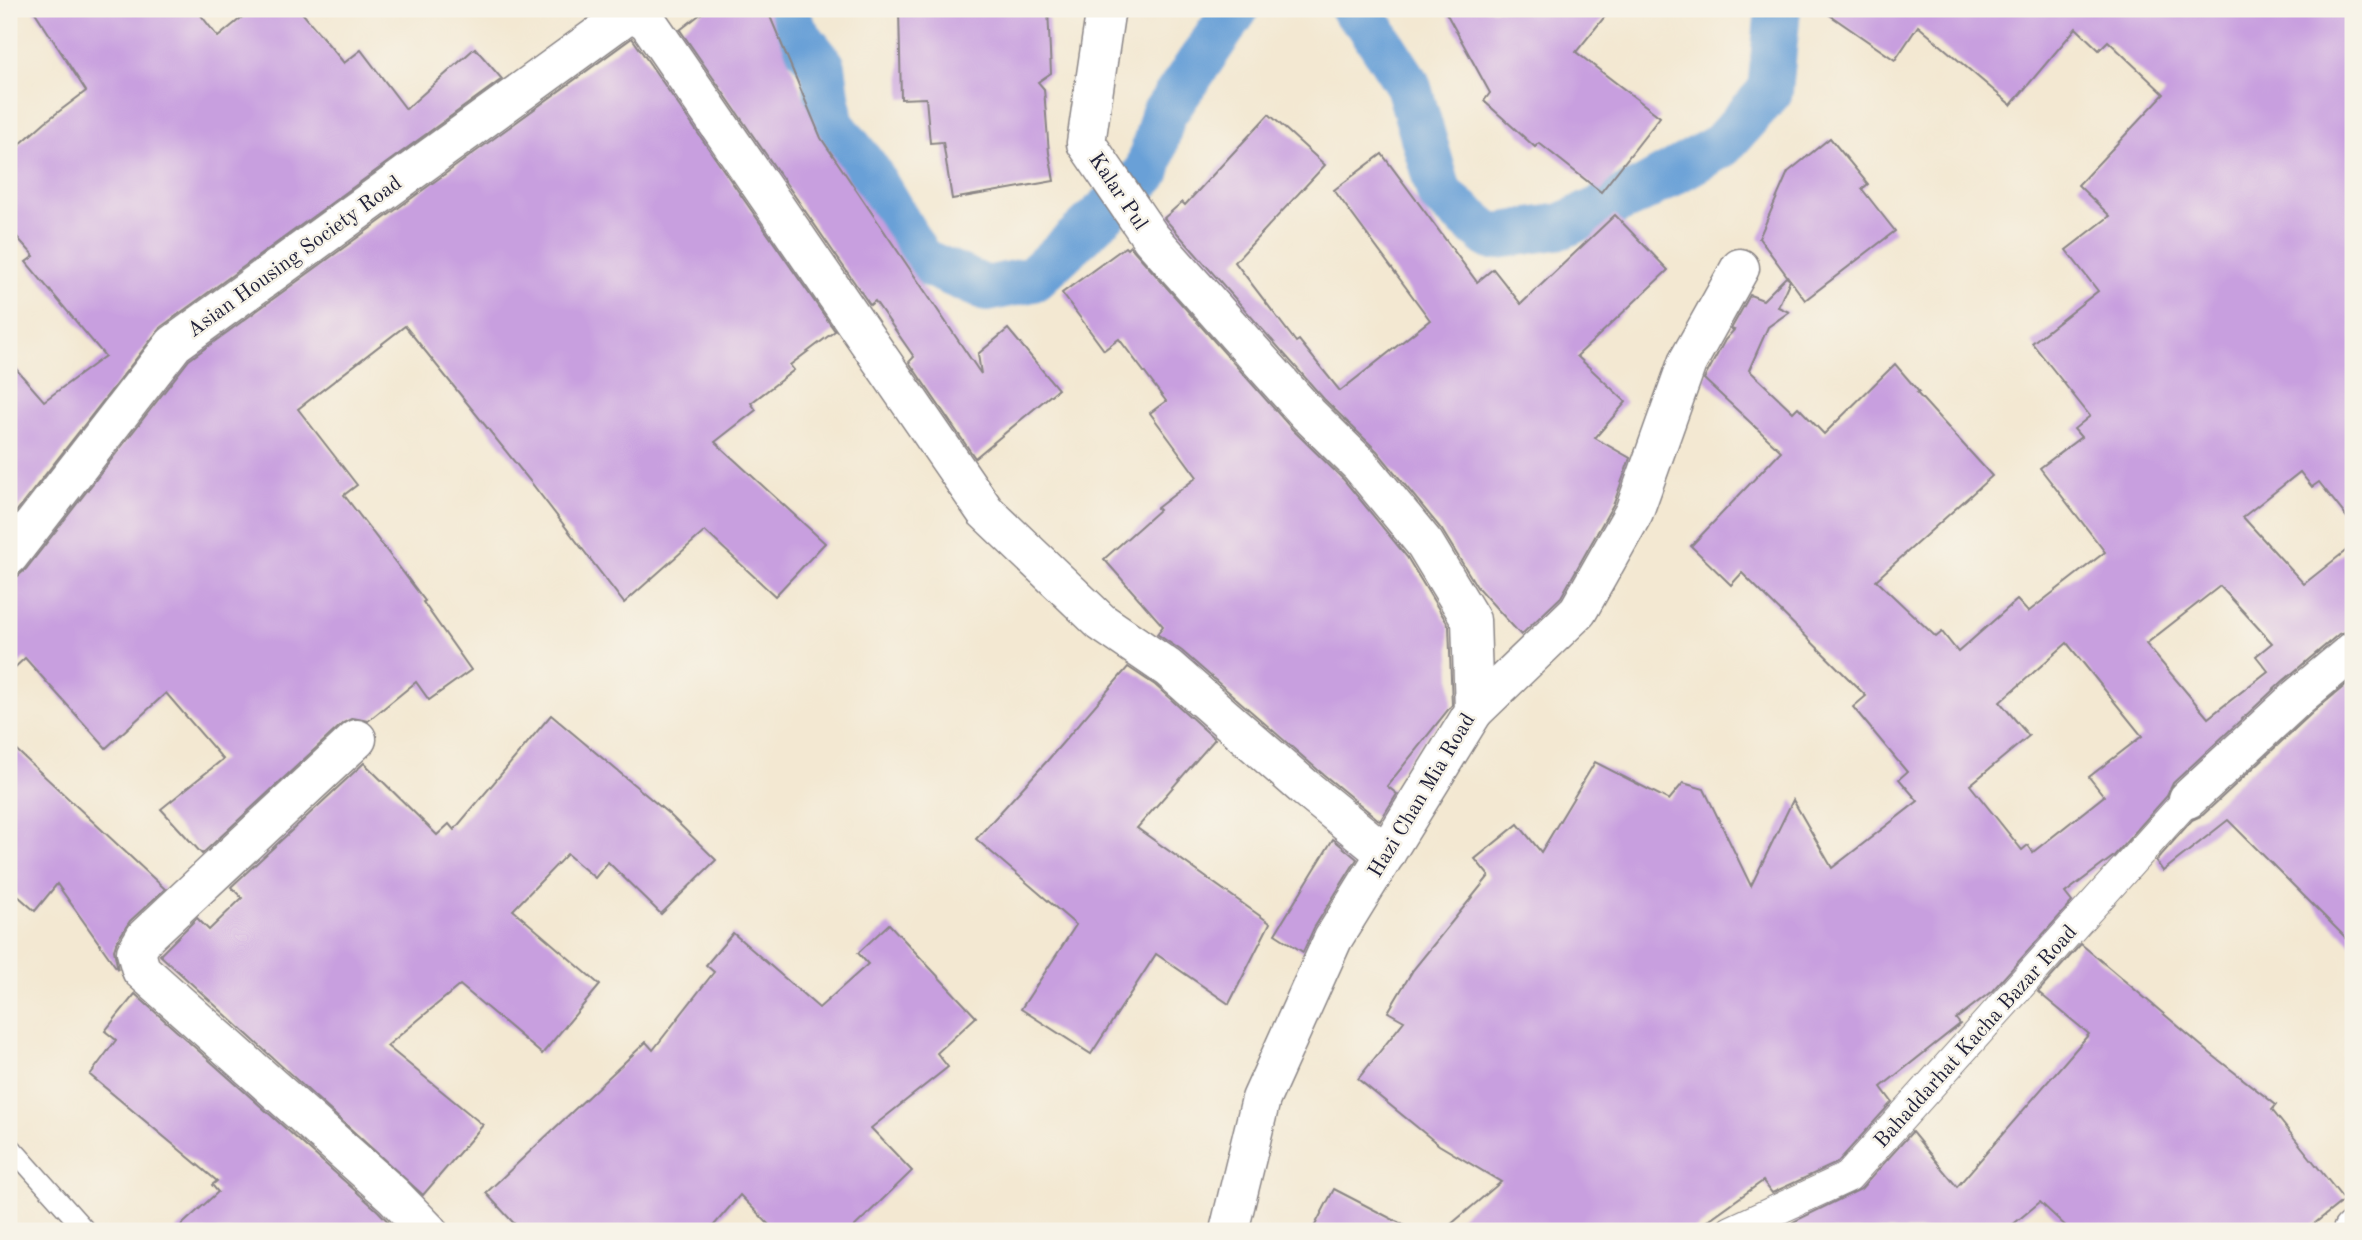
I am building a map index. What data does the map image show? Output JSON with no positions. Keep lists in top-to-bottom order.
{
  "streets": {
    "street": [
      "Kalar Pul",
      "Asian Housing Society Road",
      "Hazi Chan Mia Road",
      "Bahaddarhat Kacha Bazar Road"
    ]
  },
  "crossings": [
    ["Kalar Pul", "Hazi Chan Mia Road"],
    ["Asian Housing Society Road", "Hazi Chan Mia Road"]
  ]
}
